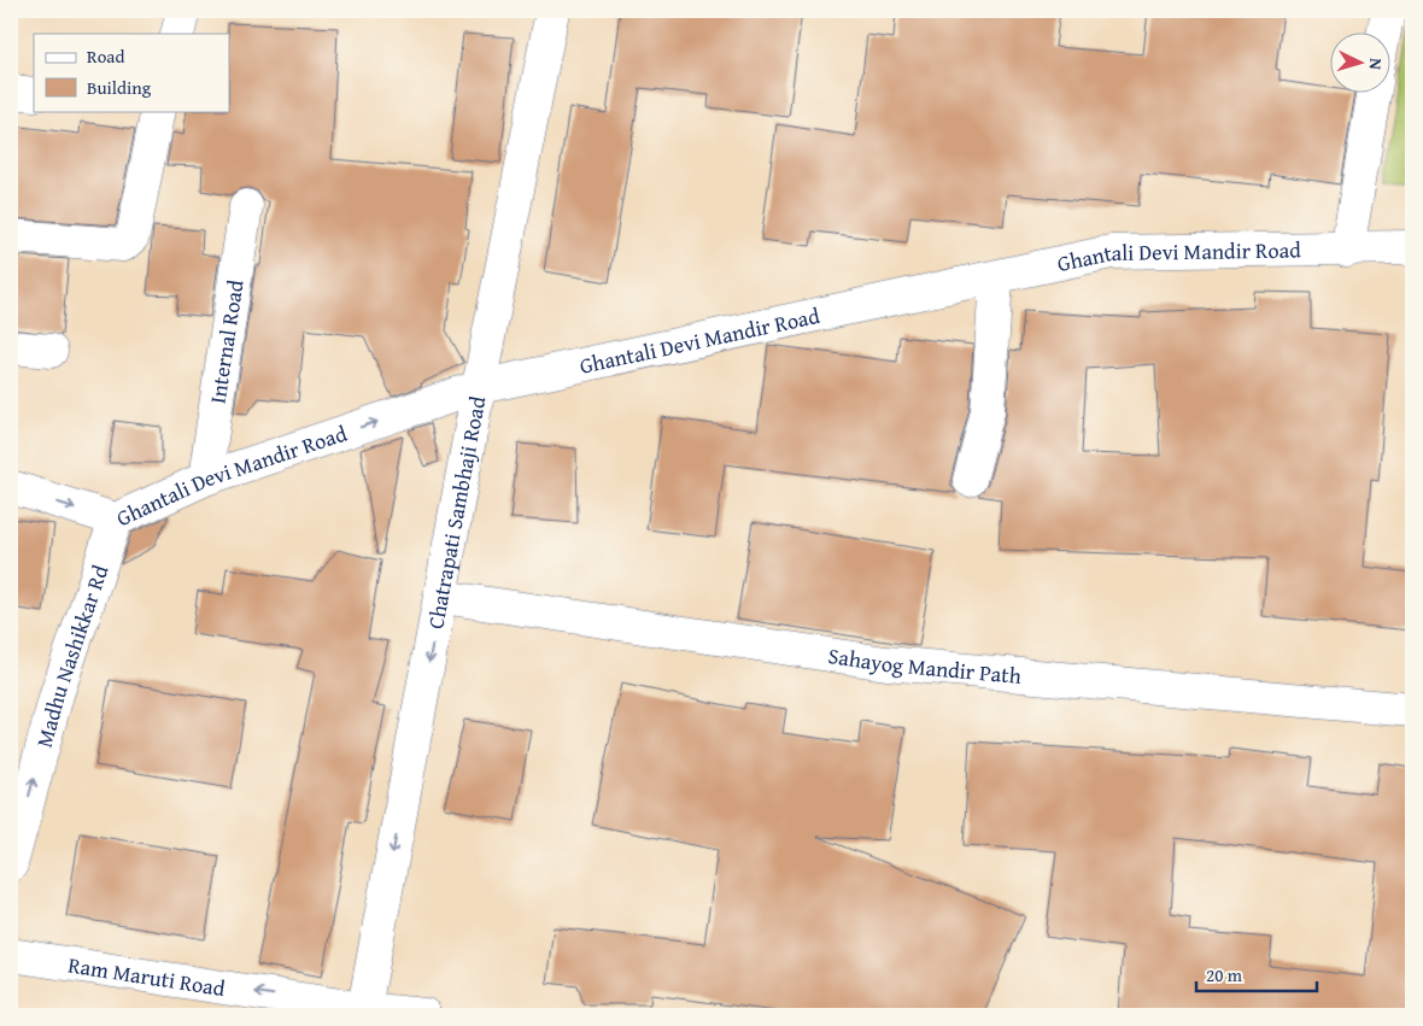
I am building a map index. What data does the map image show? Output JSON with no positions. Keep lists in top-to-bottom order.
{
  "streets": {
    "street": [
      "Ghantali Devi Mandir Road",
      "Internal Road",
      "Chatrapati Sambhaji Road",
      "Madhu Nashikkar Rd",
      "Sahayog Mandir Path",
      "Ram Maruti Road"
    ]
  },
  "crossings": [
    ["Ghantali Devi Mandir Road", "Internal Road"],
    ["Ghantali Devi Mandir Road", "Chatrapati Sambhaji Road"],
    ["Ghantali Devi Mandir Road", "Madhu Nashikkar Rd"],
    ["Chatrapati Sambhaji Road", "Sahayog Mandir Path"],
    ["Chatrapati Sambhaji Road", "Ram Maruti Road"]
  ],
  "one_way": ["Chatrapati Sambhaji Road", "Madhu Nashikkar Rd", "Ram Maruti Road"],
  "legend": ["Road", "Building"],
  "scale_bar": "20 m",
  "north": "right"
}
